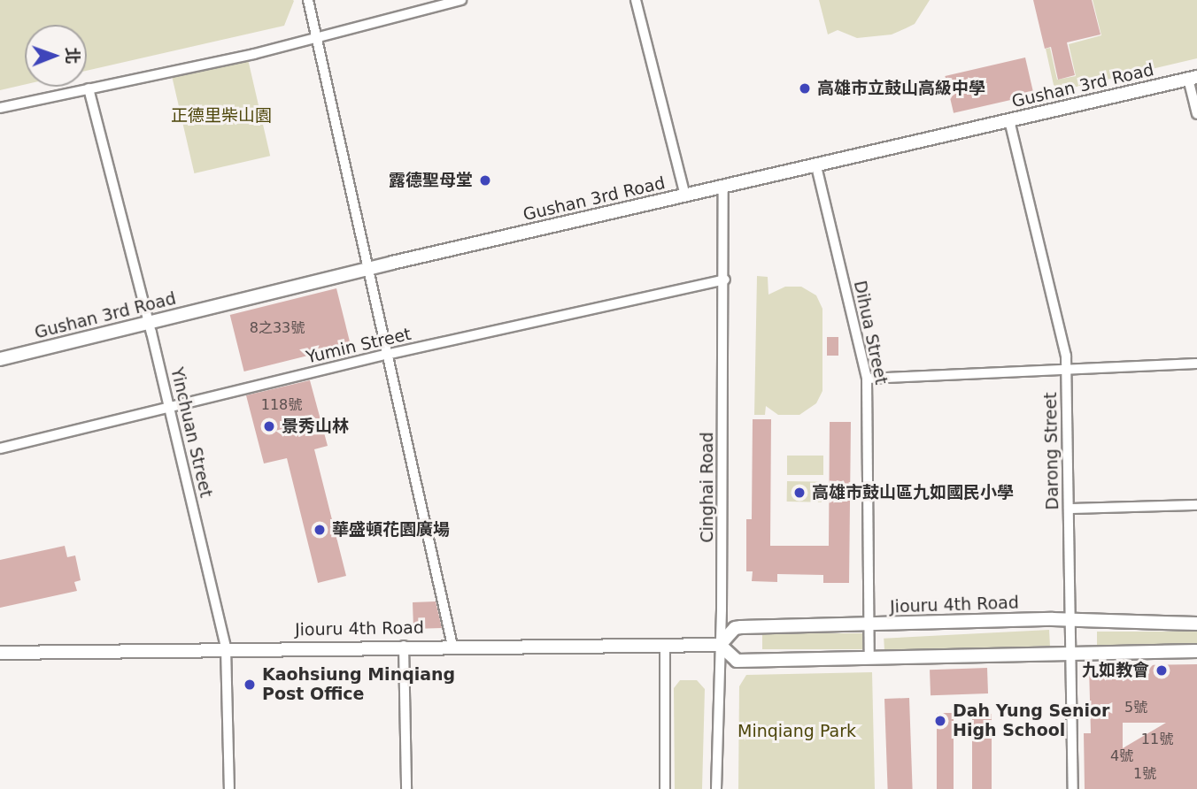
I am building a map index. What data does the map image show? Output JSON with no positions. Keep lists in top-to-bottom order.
{
  "streets": {
    "street": [
      "Gushan 3rd Road",
      "Dihua Street",
      "Yumin Street",
      "Yinchuan Street",
      "Darong Street",
      "Cinghai Road",
      "Jiouru 4th Road"
    ]
  },
  "crossings": [
    ["Gushan 3rd Road", "Dihua Street"],
    ["Gushan 3rd Road", "Yinchuan Street"],
    ["Gushan 3rd Road", "Darong Street"],
    ["Gushan 3rd Road", "Cinghai Road"],
    ["Dihua Street", "Jiouru 4th Road"],
    ["Yumin Street", "Yinchuan Street"],
    ["Yumin Street", "Cinghai Road"],
    ["Yinchuan Street", "Jiouru 4th Road"],
    ["Darong Street", "Jiouru 4th Road"],
    ["Cinghai Road", "Jiouru 4th Road"]
  ],
  "parks": ["正德里柴山園", "Minqiang Park"],
  "places": [
    "高雄市立鼓山高級中學",
    "露德聖母堂",
    "景秀山林",
    "高雄市鼓山區九如國民小學",
    "華盛頓花園廣場",
    "九如教會",
    "Kaohsiung Minqiang Post Office",
    "Dah Yung Senior High School"
  ],
  "house_numbers": [
    "8之33號",
    "118號",
    "5號",
    "11號",
    "4號",
    "1號"
  ],
  "north": "right"
}
